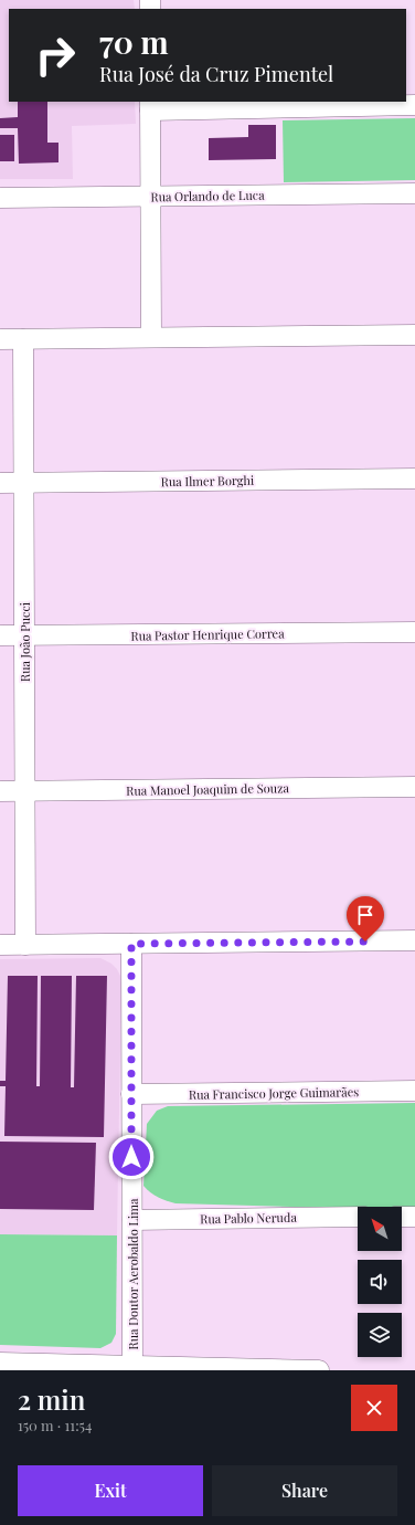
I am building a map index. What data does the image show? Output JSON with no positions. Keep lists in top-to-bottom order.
{
  "streets": {
    "street": [
      "Rua Orlando de Luca",
      "Rua Ilmer Borghi",
      "Rua Pastor Henrique Correa",
      "Rua João Pucci",
      "Rua Manoel Joaquim de Souza",
      "Rua Francisco Jorge Guimarães",
      "Rua Pablo Neruda",
      "Rua Doutor Aerobaldo Lima"
    ]
  },
  "crossings": [
    ["Rua Ilmer Borghi", "Rua João Pucci"],
    ["Rua Pastor Henrique Correa", "Rua João Pucci"],
    ["Rua João Pucci", "Rua Manoel Joaquim de Souza"],
    ["Rua Francisco Jorge Guimarães", "Rua Doutor Aerobaldo Lima"],
    ["Rua Pablo Neruda", "Rua Doutor Aerobaldo Lima"]
  ],
  "north": "top left",
  "page": {
    "turn": ["70 m", "Rua José da Cruz Pimentel"],
    "heading": ["2 min", "150 m · 11:54"],
    "buttons": ["Exit", "Share"]
  }
}
